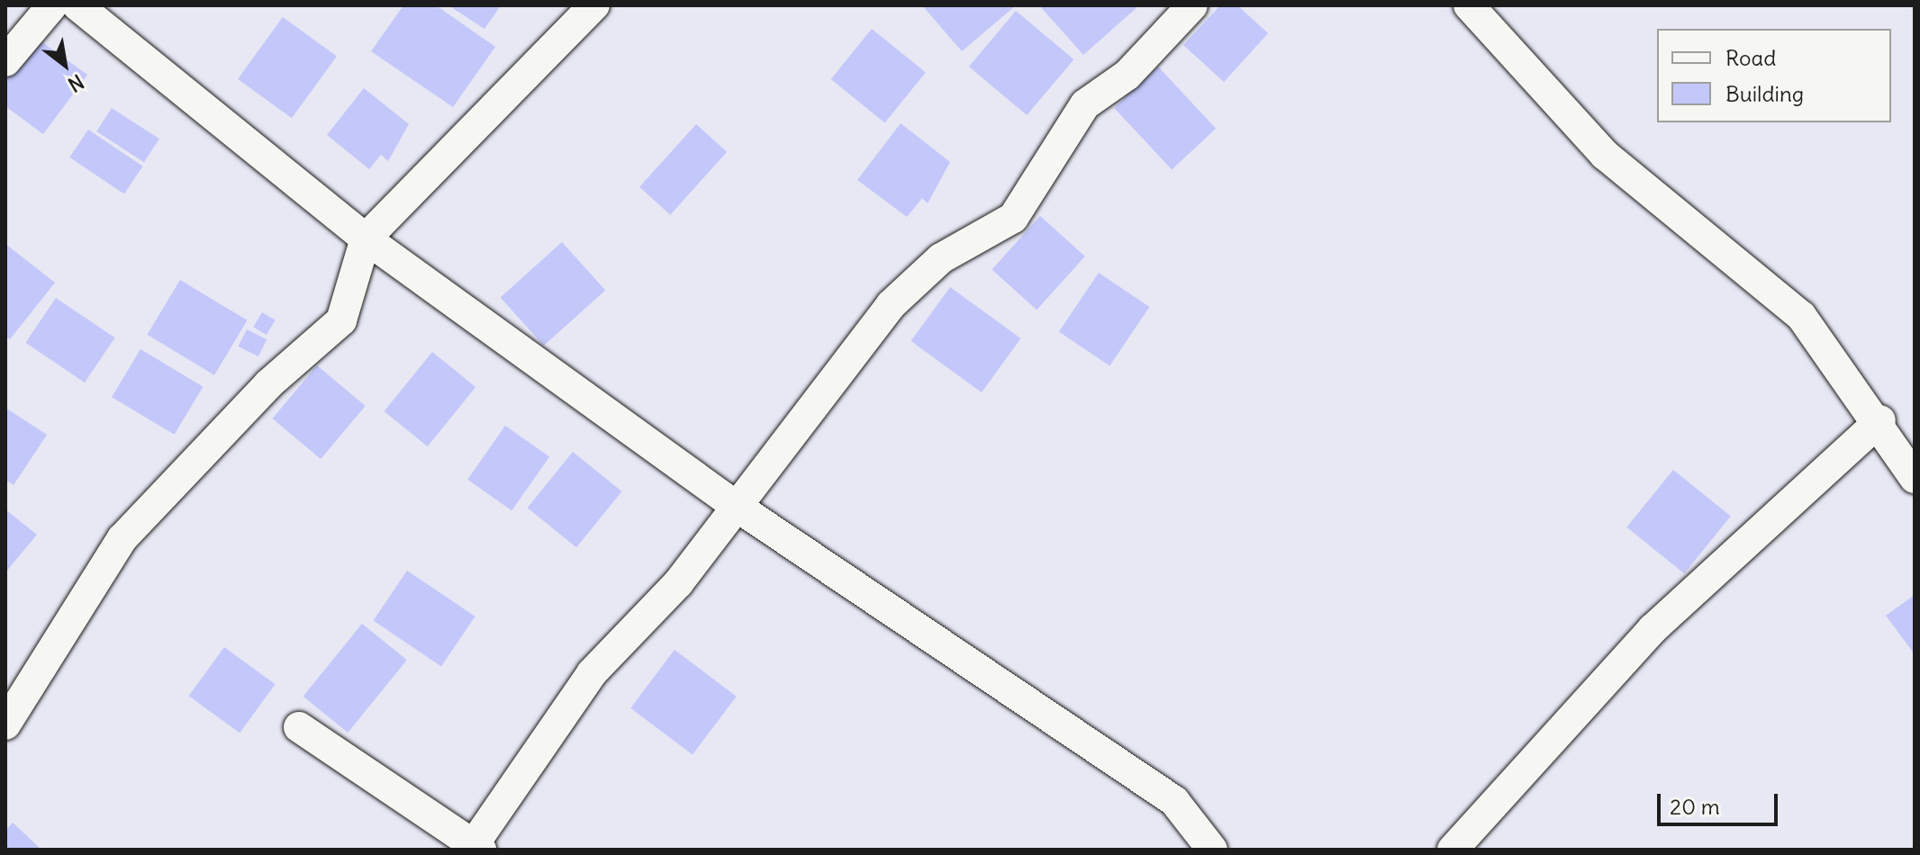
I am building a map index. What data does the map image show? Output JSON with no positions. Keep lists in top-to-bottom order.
{
  "legend": ["Road", "Building"],
  "scale_bar": "20 m",
  "north": "bottom right"
}
